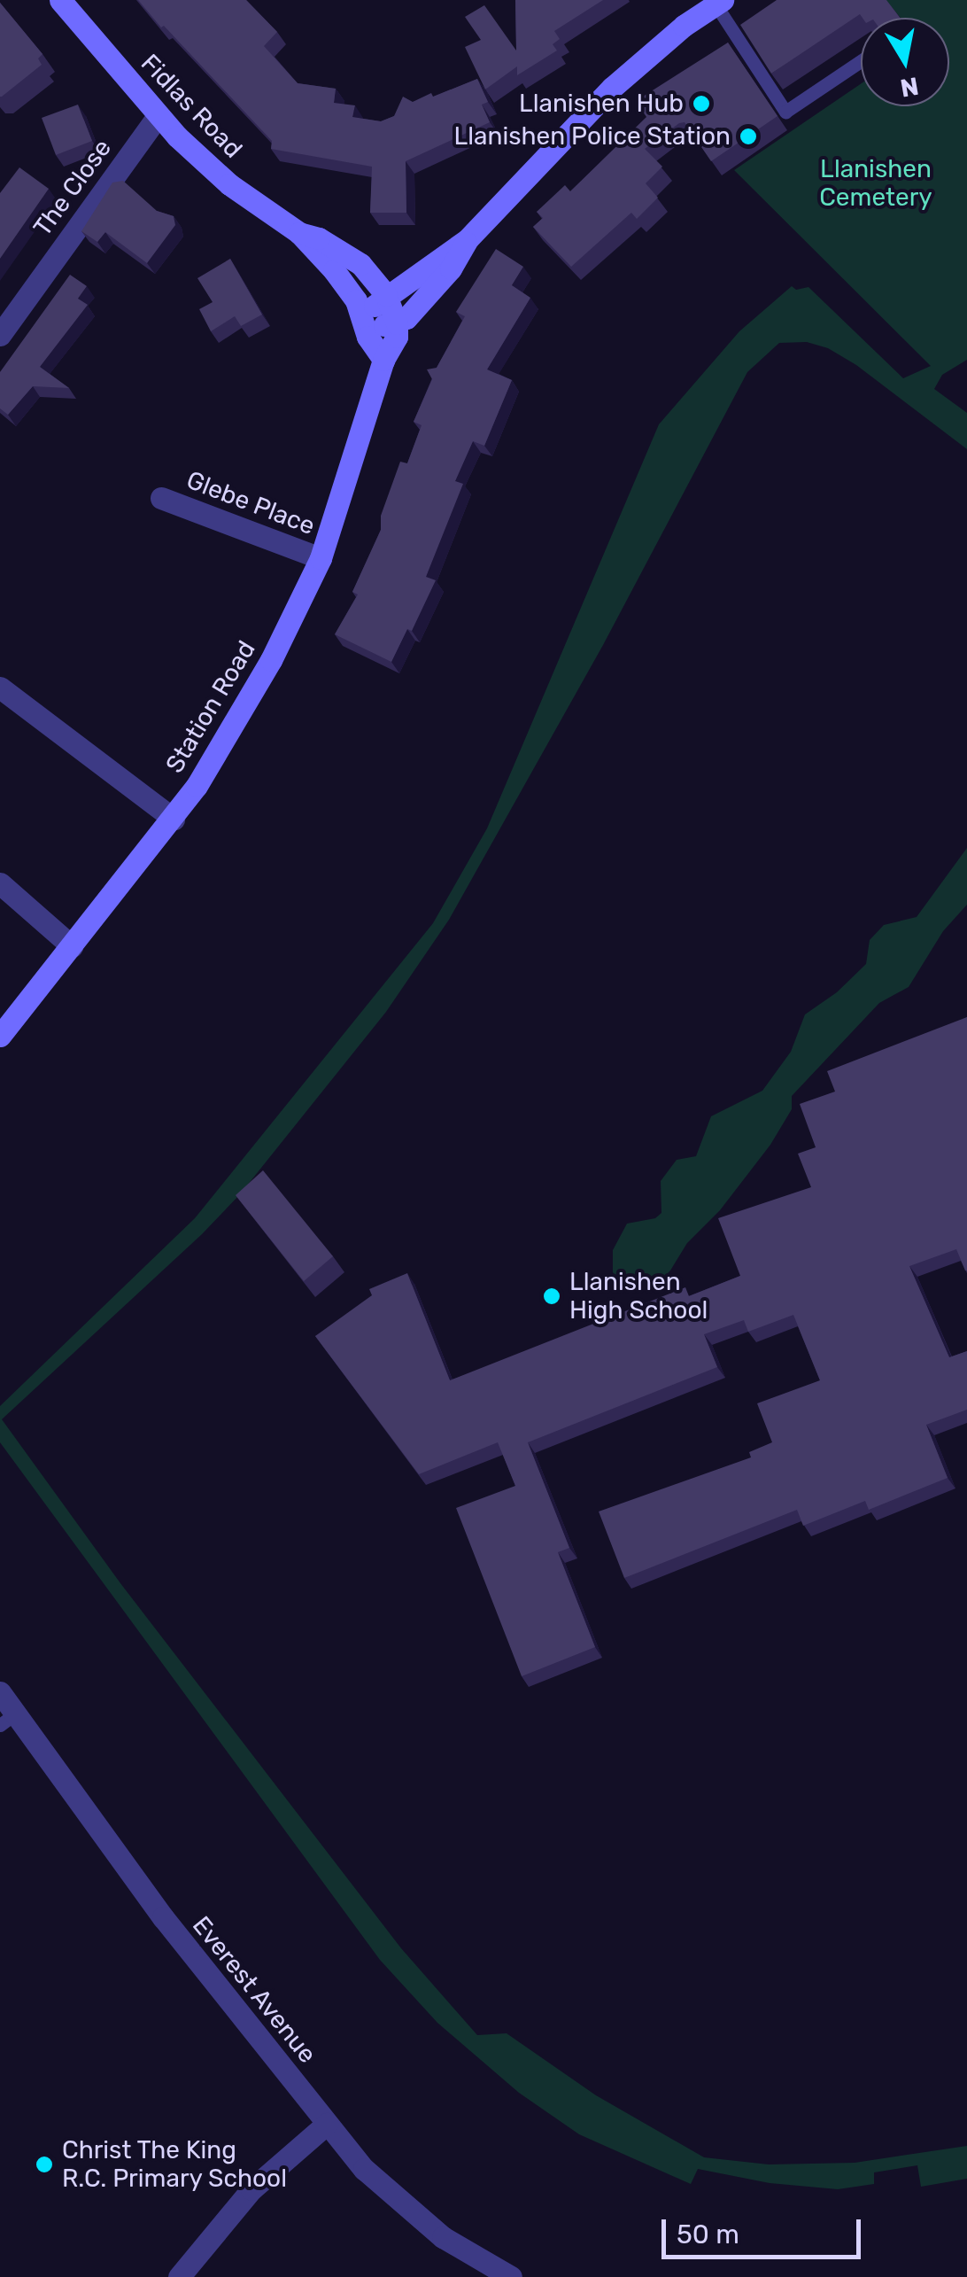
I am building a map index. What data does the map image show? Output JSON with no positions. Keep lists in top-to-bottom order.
{
  "streets": {
    "main road": ["Fidlas Road", "Station Road"],
    "street": ["The Close", "Glebe Place", "Everest Avenue"]
  },
  "crossings": [
    ["Fidlas Road", "The Close"],
    ["Fidlas Road", "Station Road"],
    ["Glebe Place", "Station Road"]
  ],
  "parks": ["Llanishen Cemetery"],
  "places": [
    "Llanishen Hub",
    "Llanishen Police Station",
    "Llanishen High School",
    "Christ The King R.C. Primary School"
  ],
  "scale_bar": "50 m",
  "north": "bottom"
}
